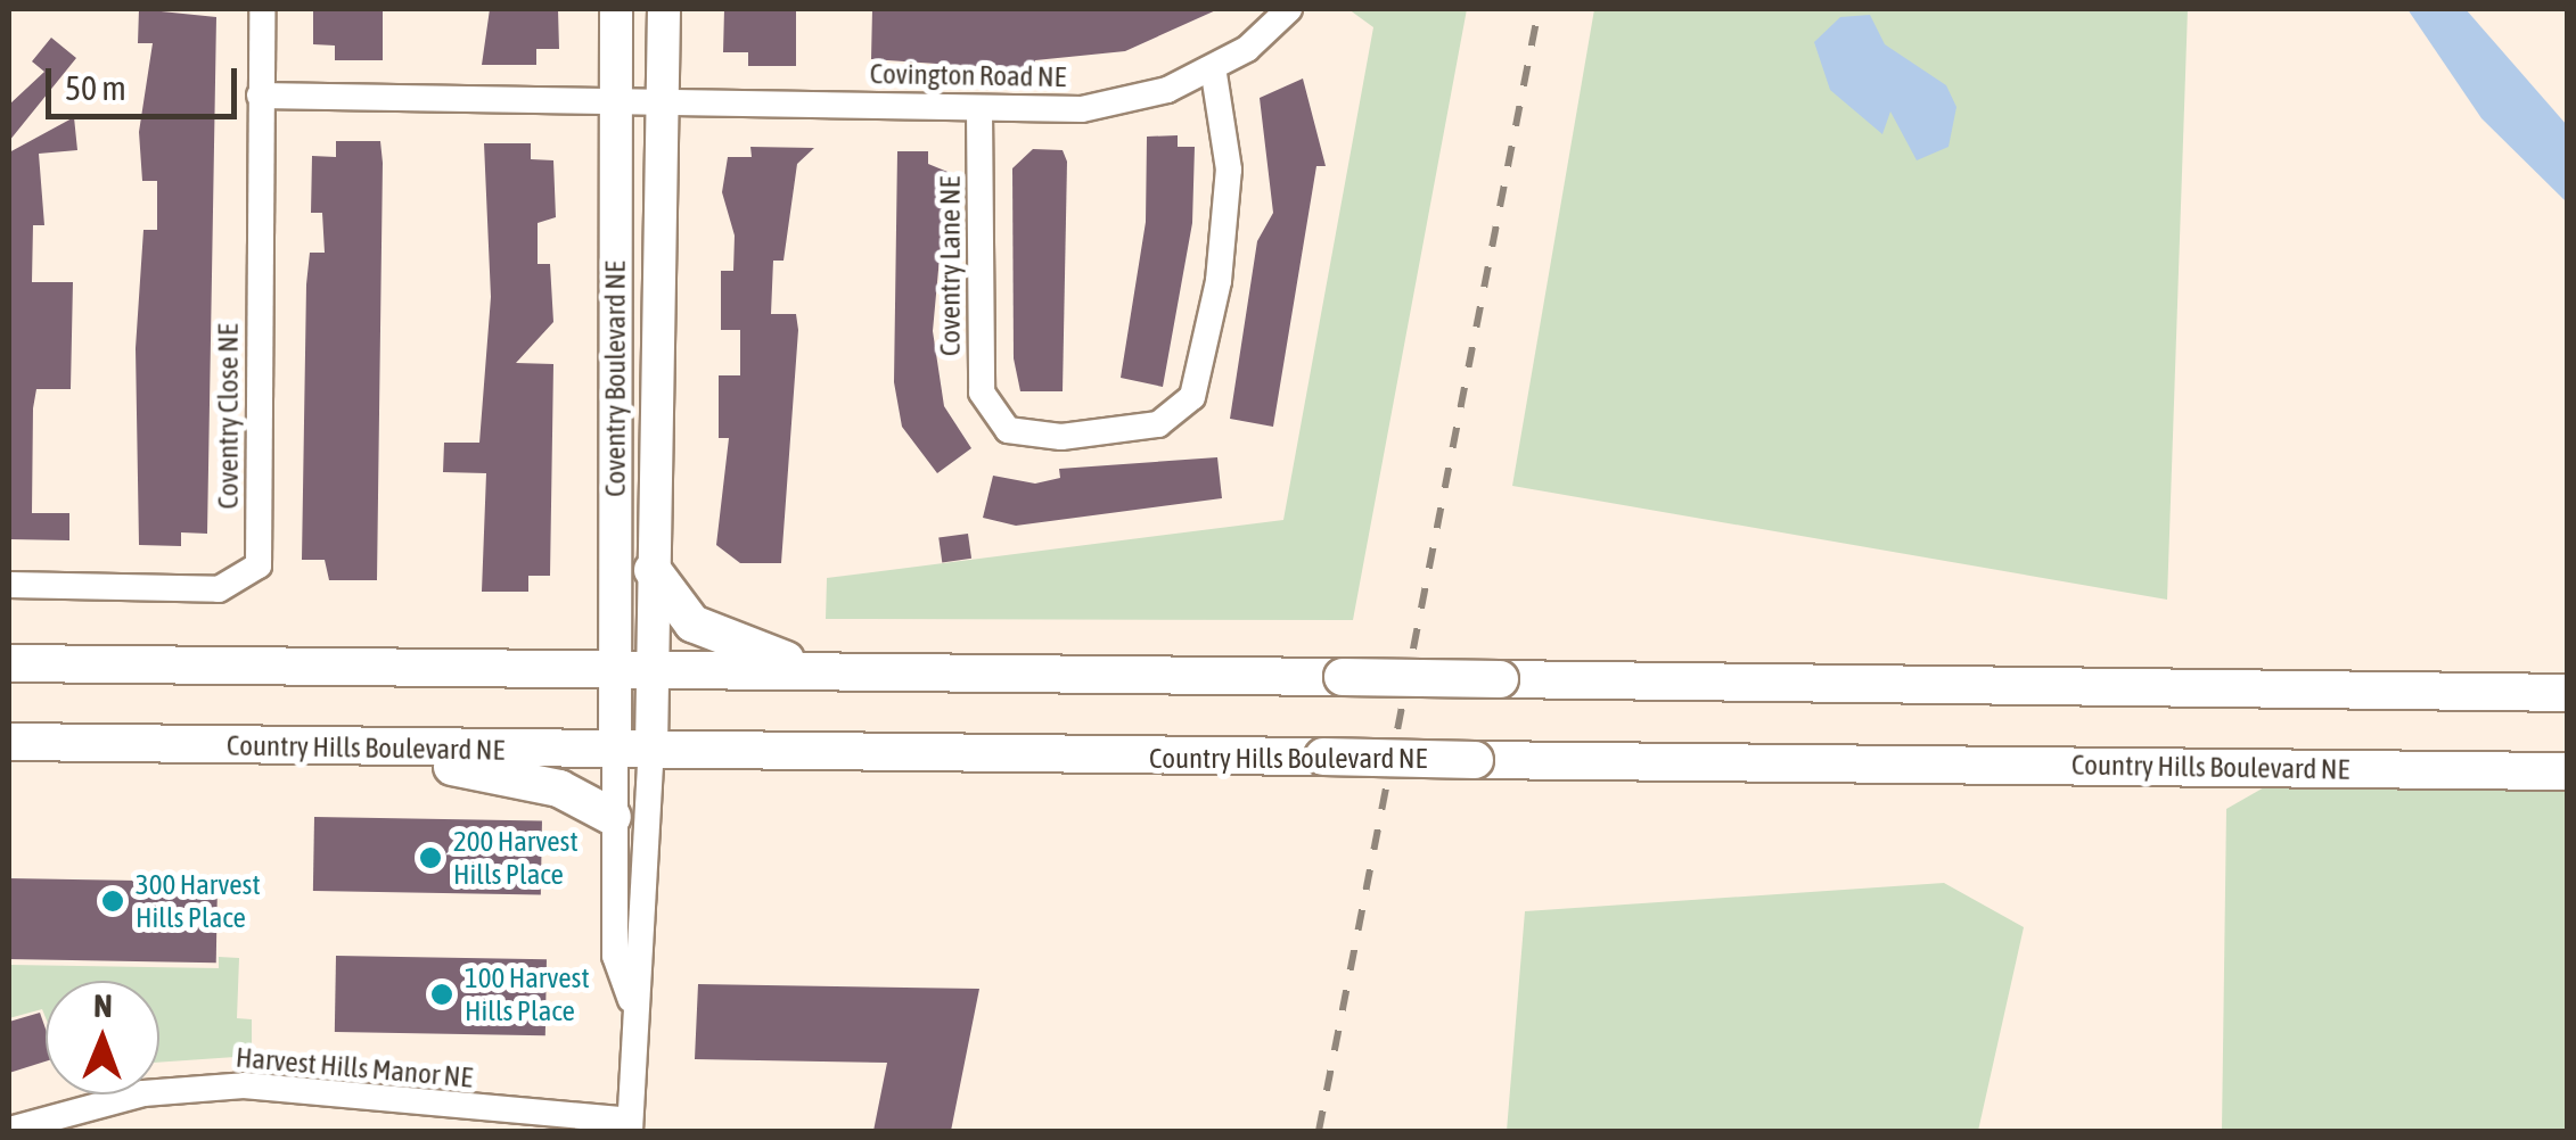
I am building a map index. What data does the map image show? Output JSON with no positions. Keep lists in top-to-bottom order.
{
  "streets": {
    "main road": ["Country Hills Boulevard NE"],
    "street": [
      "Covington Road NE",
      "Coventry Lane NE",
      "Coventry Boulevard NE",
      "Coventry Close NE",
      "Harvest Hills Manor NE"
    ]
  },
  "crossings": [
    ["Covington Road NE", "Coventry Lane NE"],
    ["Covington Road NE", "Coventry Boulevard NE"],
    ["Covington Road NE", "Coventry Close NE"],
    ["Coventry Boulevard NE", "Country Hills Boulevard NE"]
  ],
  "places": ["200 Harvest Hills Place", "300 Harvest Hills Place", "100 Harvest Hills Place"],
  "scale_bar": "50 m",
  "north": "top"
}
